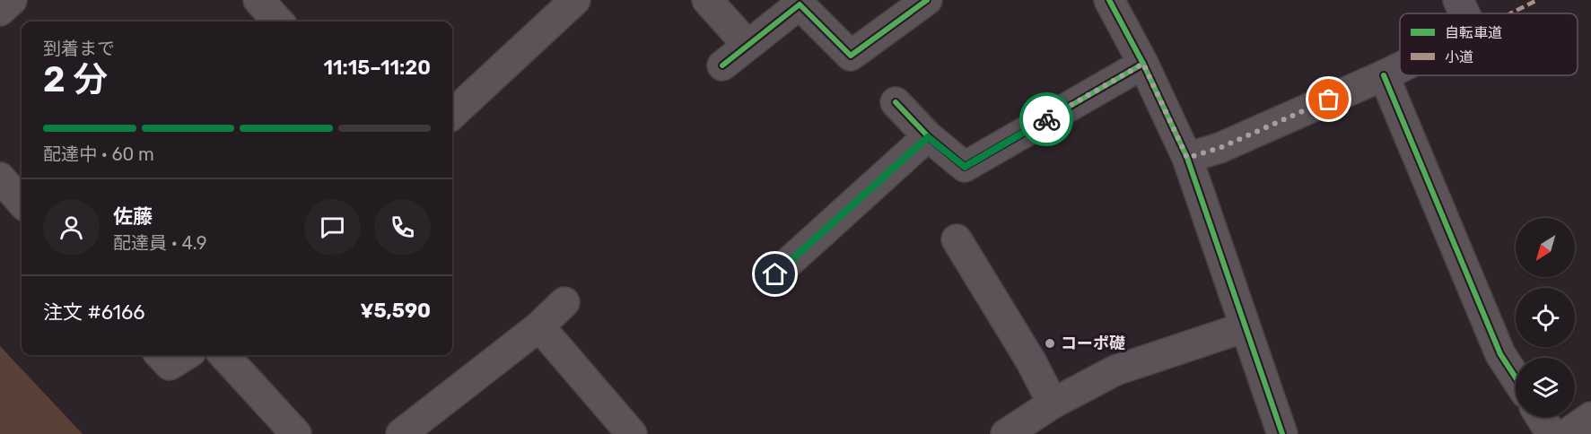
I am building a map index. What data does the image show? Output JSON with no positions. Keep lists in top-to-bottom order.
{
  "places": ["コーポ礎"],
  "legend": ["自転車道", "小道"],
  "north": "bottom left",
  "page": {
    "heading": ["2 分", "到着まで", "11:15–11:20"],
    "panel": [
      "佐藤",
      "配達員 · 4.9",
      "注文 #6166",
      "¥5,590"
    ],
    "bar": "配達中 · 60 m"
  }
}
